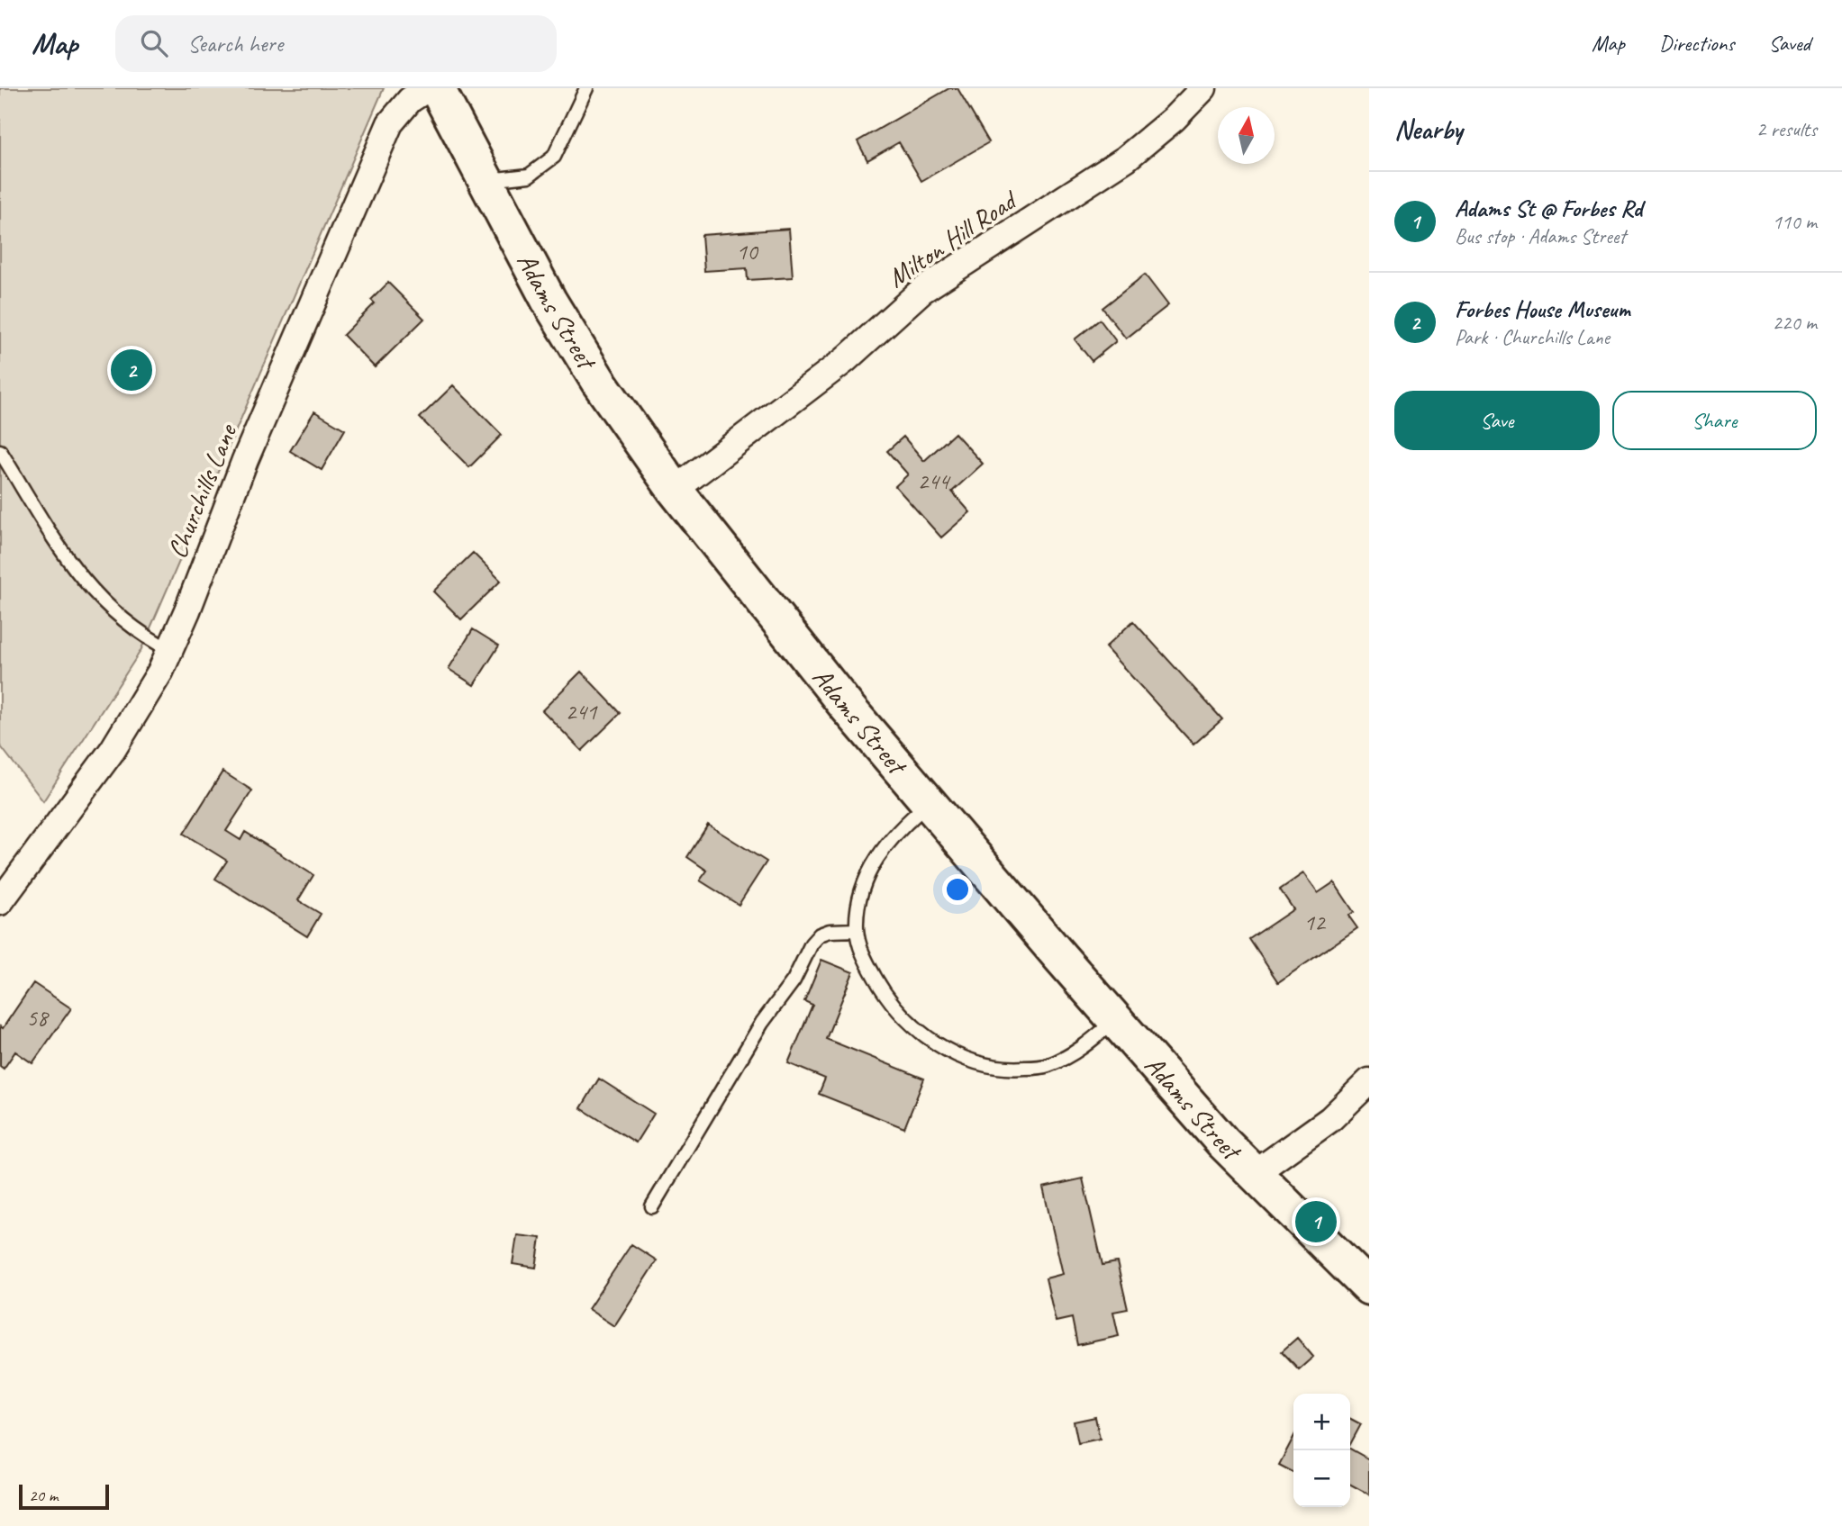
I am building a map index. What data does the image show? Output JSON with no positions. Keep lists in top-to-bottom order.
{
  "streets": {
    "main road": ["Adams Street"],
    "street": ["Milton Hill Road", "Churchills Lane"]
  },
  "crossings": [
    ["Milton Hill Road", "Adams Street"]
  ],
  "house_numbers": [
    "10",
    "244",
    "241",
    "12",
    "58"
  ],
  "scale_bar": "20 m",
  "north": "top",
  "page": {
    "header": "Map",
    "search": "Search here",
    "nav": ["Map", "Directions", "Saved"],
    "heading": ["Nearby", "2 results"],
    "list": [
      {
        "mark": "1",
        "name": "Adams St @ Forbes Rd",
        "note": "Bus stop · Adams Street",
        "value": "110 m"
      },
      {
        "mark": "2",
        "name": "Forbes House Museum",
        "note": "Park · Churchills Lane",
        "value": "220 m"
      }
    ],
    "pins": ["2", "1"],
    "buttons": ["Save", "Share"],
    "map_buttons": ["+", "−"],
    "scale": "20 m"
  }
}
